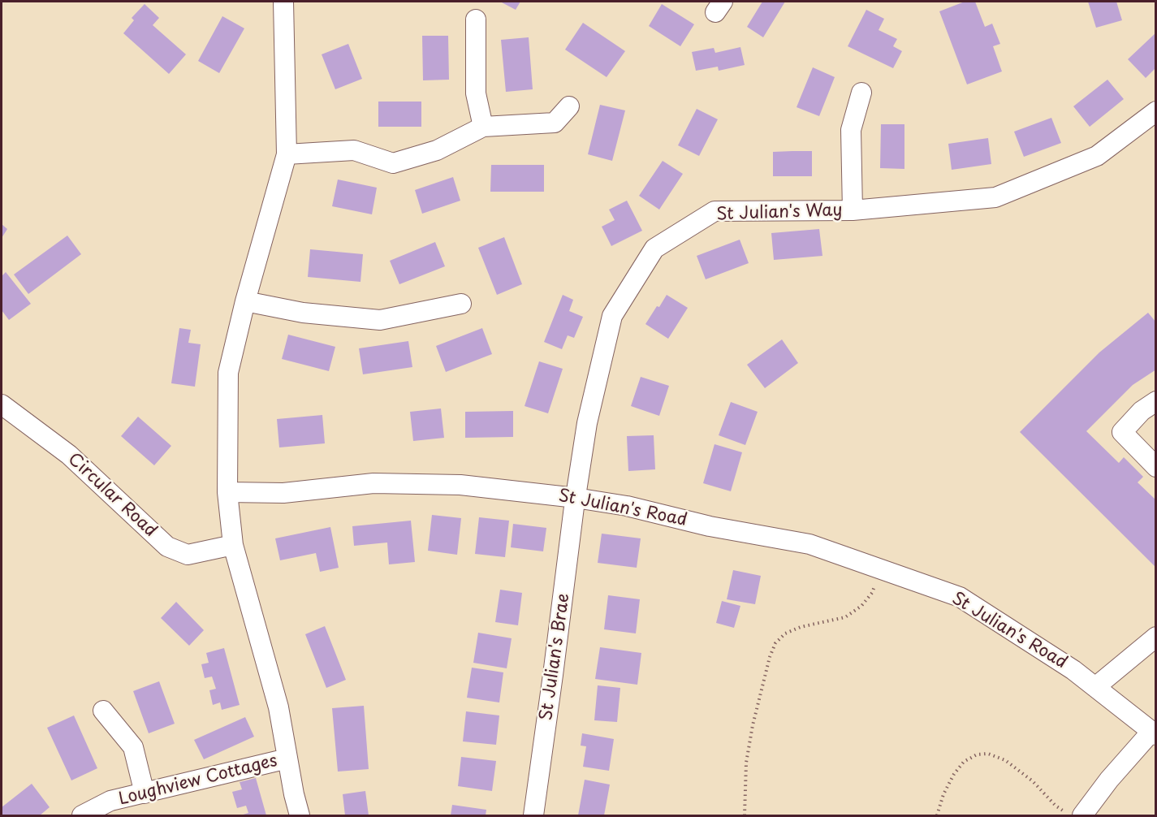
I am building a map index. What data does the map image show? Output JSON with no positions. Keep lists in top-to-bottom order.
{
  "streets": {
    "street": [
      "St Julian's Way",
      "Circular Road",
      "St Julian's Road",
      "St Julian's Brae",
      "Loughview Cottages"
    ]
  },
  "crossings": [
    ["St Julian's Way", "St Julian's Road"],
    ["St Julian's Way", "St Julian's Brae"],
    ["St Julian's Road", "St Julian's Brae"]
  ]
}
